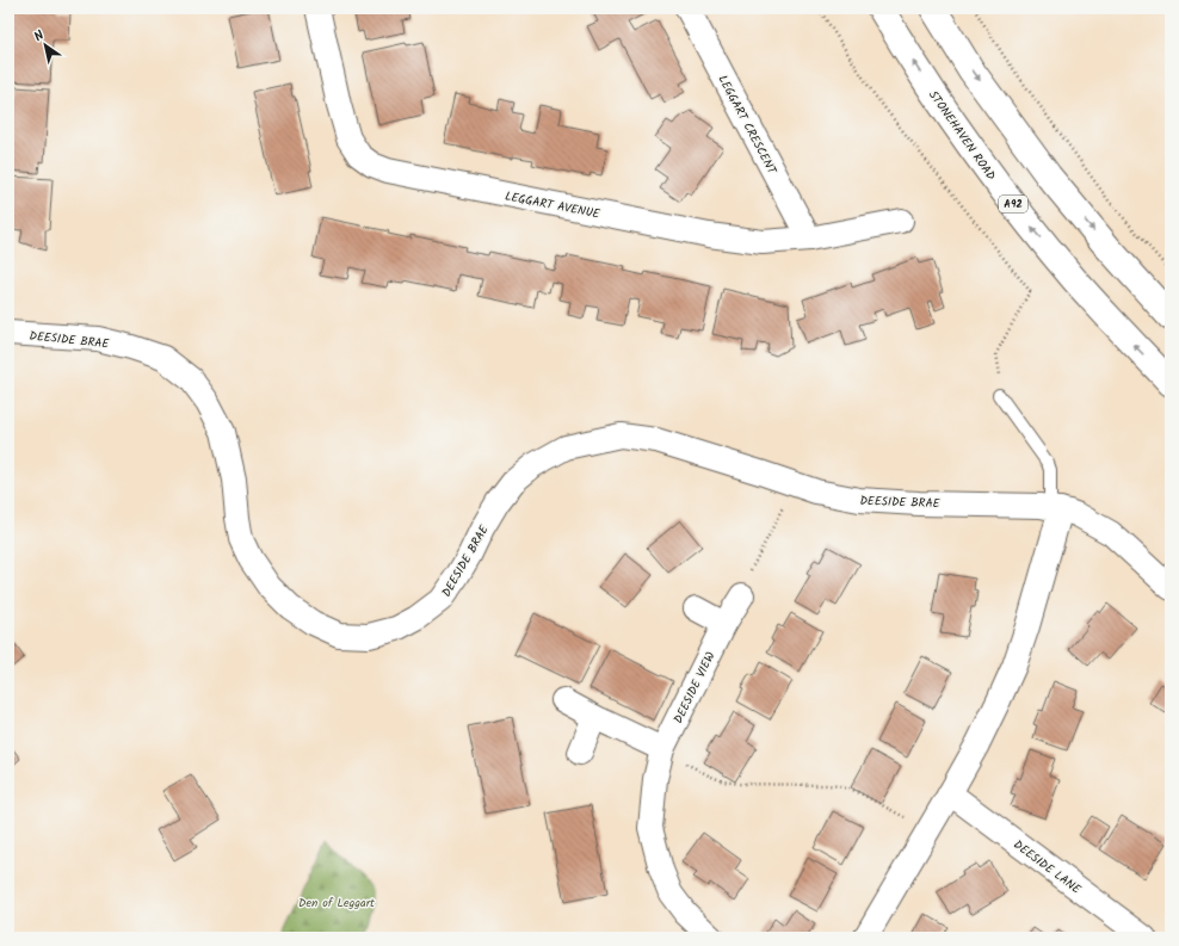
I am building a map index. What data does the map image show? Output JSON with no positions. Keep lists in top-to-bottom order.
{
  "streets": {
    "main road": ["STONEHAVEN ROAD", "A92"],
    "street": [
      "LEGGART CRESCENT",
      "LEGGART AVENUE",
      "DEESIDE BRAE",
      "DEESIDE VIEW",
      "DEESIDE LANE"
    ]
  },
  "crossings": [
    ["LEGGART CRESCENT", "LEGGART AVENUE"]
  ],
  "parks": ["Den of Leggart"],
  "north": "top left"
}
